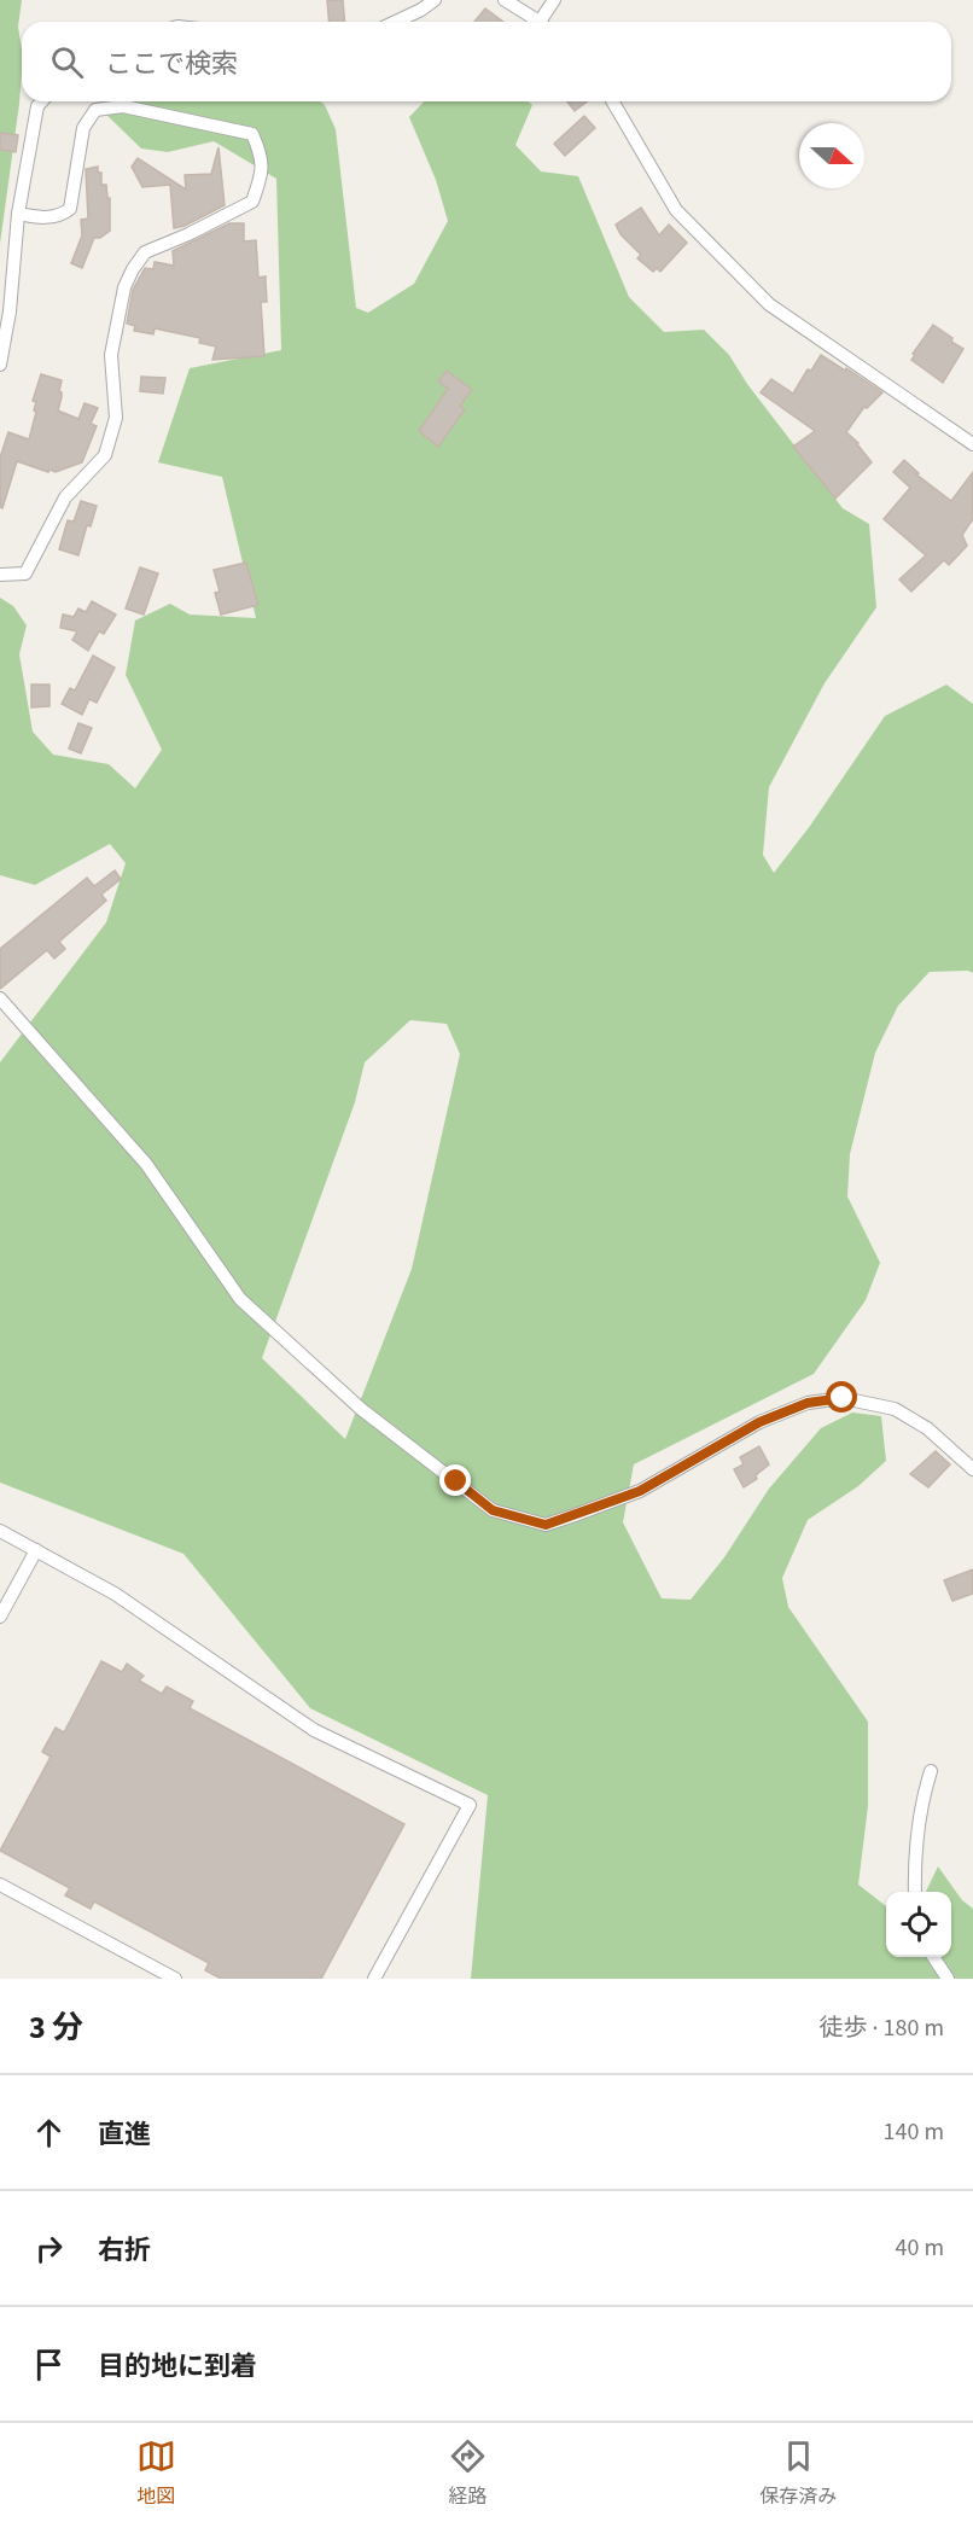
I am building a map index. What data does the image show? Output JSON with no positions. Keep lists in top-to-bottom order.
{
  "north": "right",
  "page": {
    "search": "ここで検索",
    "heading": ["3 分", "徒歩 · 180 m"],
    "list": [
      ["直進", "140 m"],
      ["右折", "40 m"],
      "目的地に到着"
    ],
    "nav": ["地図", "経路", "保存済み"]
  }
}
